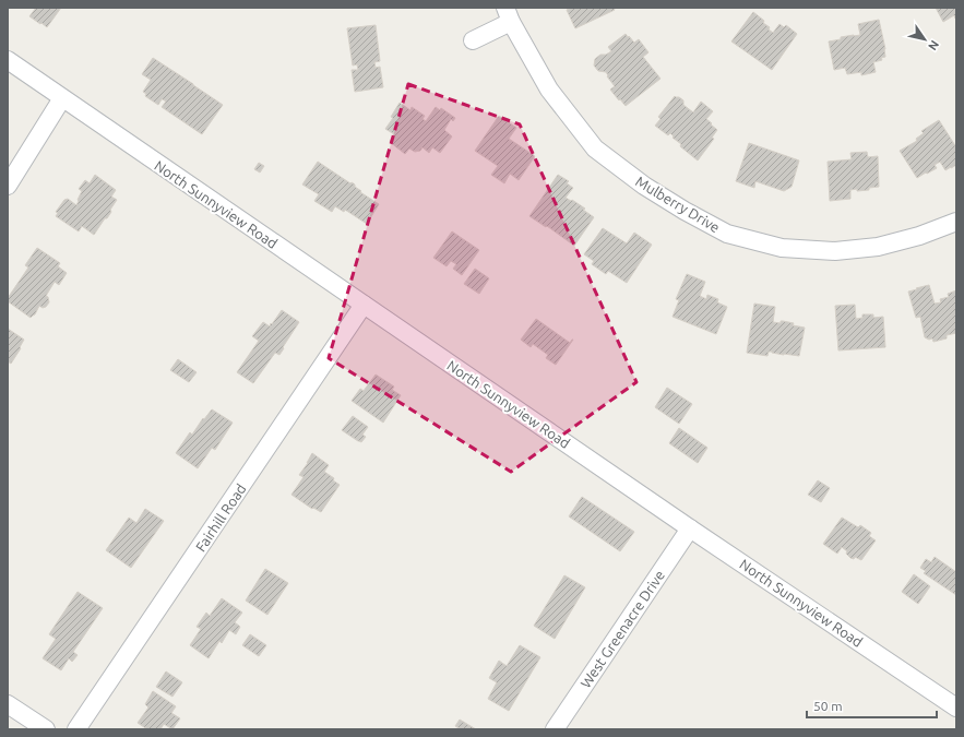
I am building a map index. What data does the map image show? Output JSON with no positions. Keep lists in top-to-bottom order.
{
  "streets": {
    "street": [
      "North Sunnyview Road",
      "Mulberry Drive",
      "Fairhill Road",
      "West Greenacre Drive"
    ]
  },
  "crossings": [
    ["North Sunnyview Road", "Fairhill Road"],
    ["North Sunnyview Road", "West Greenacre Drive"]
  ],
  "scale_bar": "50 m",
  "north": "bottom right"
}
